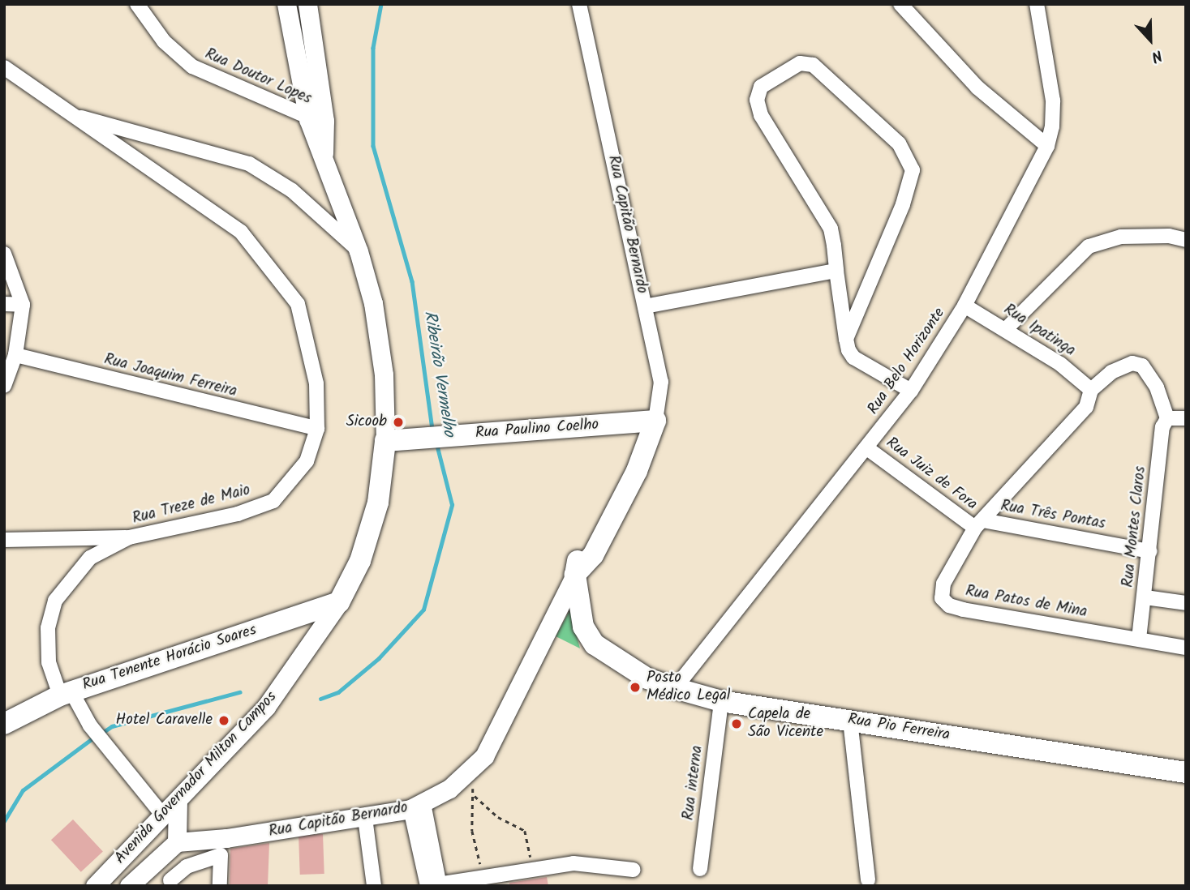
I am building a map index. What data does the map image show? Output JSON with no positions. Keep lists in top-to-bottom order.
{
  "streets": {
    "highway": [
      "Rua Capitão Bernardo",
      "Rua Paulino Coelho",
      "Rua Tenente Horácio Soares",
      "Rua Pio Ferreira",
      "Avenida Governador Milton Campos"
    ],
    "street": [
      "Rua Doutor Lopes",
      "Rua Ipatinga",
      "Rua Belo Horizonte",
      "Rua Joaquim Ferreira",
      "Rua Juiz de Fora",
      "Rua Treze de Maio",
      "Rua Três Pontas",
      "Rua Montes Claros",
      "Rua Patos de Mina",
      "Rua interna"
    ]
  },
  "crossings": [
    ["Rua Doutor Lopes", "Avenida Governador Milton Campos"],
    ["Rua Capitão Bernardo", "Rua Paulino Coelho"],
    ["Rua Capitão Bernardo", "Rua Pio Ferreira"],
    ["Rua Ipatinga", "Rua Belo Horizonte"],
    ["Rua Belo Horizonte", "Rua Juiz de Fora"],
    ["Rua Belo Horizonte", "Rua Pio Ferreira"],
    ["Rua Joaquim Ferreira", "Rua Treze de Maio"],
    ["Rua Paulino Coelho", "Avenida Governador Milton Campos"],
    ["Rua Juiz de Fora", "Rua Três Pontas"],
    ["Rua Juiz de Fora", "Rua Patos de Mina"],
    ["Rua Treze de Maio", "Rua Tenente Horácio Soares"],
    ["Rua Treze de Maio", "Avenida Governador Milton Campos"],
    ["Rua Três Pontas", "Rua Montes Claros"],
    ["Rua Três Pontas", "Rua Patos de Mina"],
    ["Rua Montes Claros", "Rua Patos de Mina"],
    ["Rua Tenente Horácio Soares", "Avenida Governador Milton Campos"],
    ["Rua Pio Ferreira", "Rua interna"]
  ],
  "water": ["Ribeirão Vermelho"],
  "places": [
    "Sicoob",
    "Posto Médico Legal",
    "Hotel Caravelle",
    "Capela de São Vicente"
  ],
  "north": "bottom"
}
